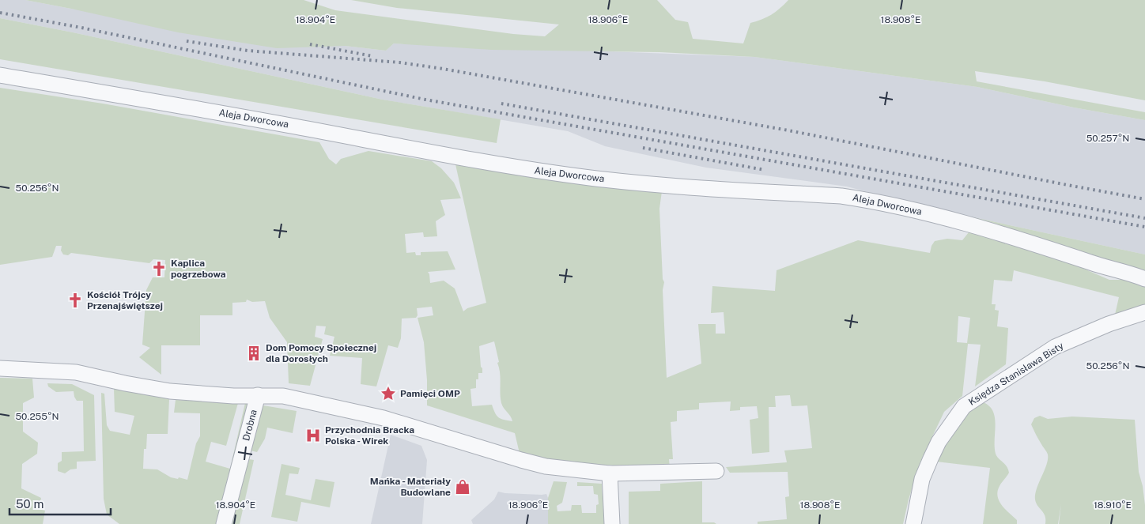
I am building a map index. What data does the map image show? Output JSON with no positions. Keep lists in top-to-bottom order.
{
  "streets": {
    "street": ["Aleja Dworcowa", "Księdza Stanisława Bisty", "Drobna"]
  },
  "places": {
    "church": ["Kaplica pogrzebowa", "Kościół Trójcy Przenajświętszej"],
    "building": ["Dom Pomocy Społecznej dla Dorosłych"],
    "place": ["Pamięci OMP"],
    "hospital": ["Przychodnia Bracka Polska - Wirek"],
    "shop": ["Mańka - Materiały Budowlane"]
  },
  "scale_bar": "50 m",
  "coordinates": [
    "18.904°E",
    "18.906°E",
    "18.908°E",
    "50.257°N",
    "50.256°N",
    "50.255°N",
    "18.910°E"
  ]
}
